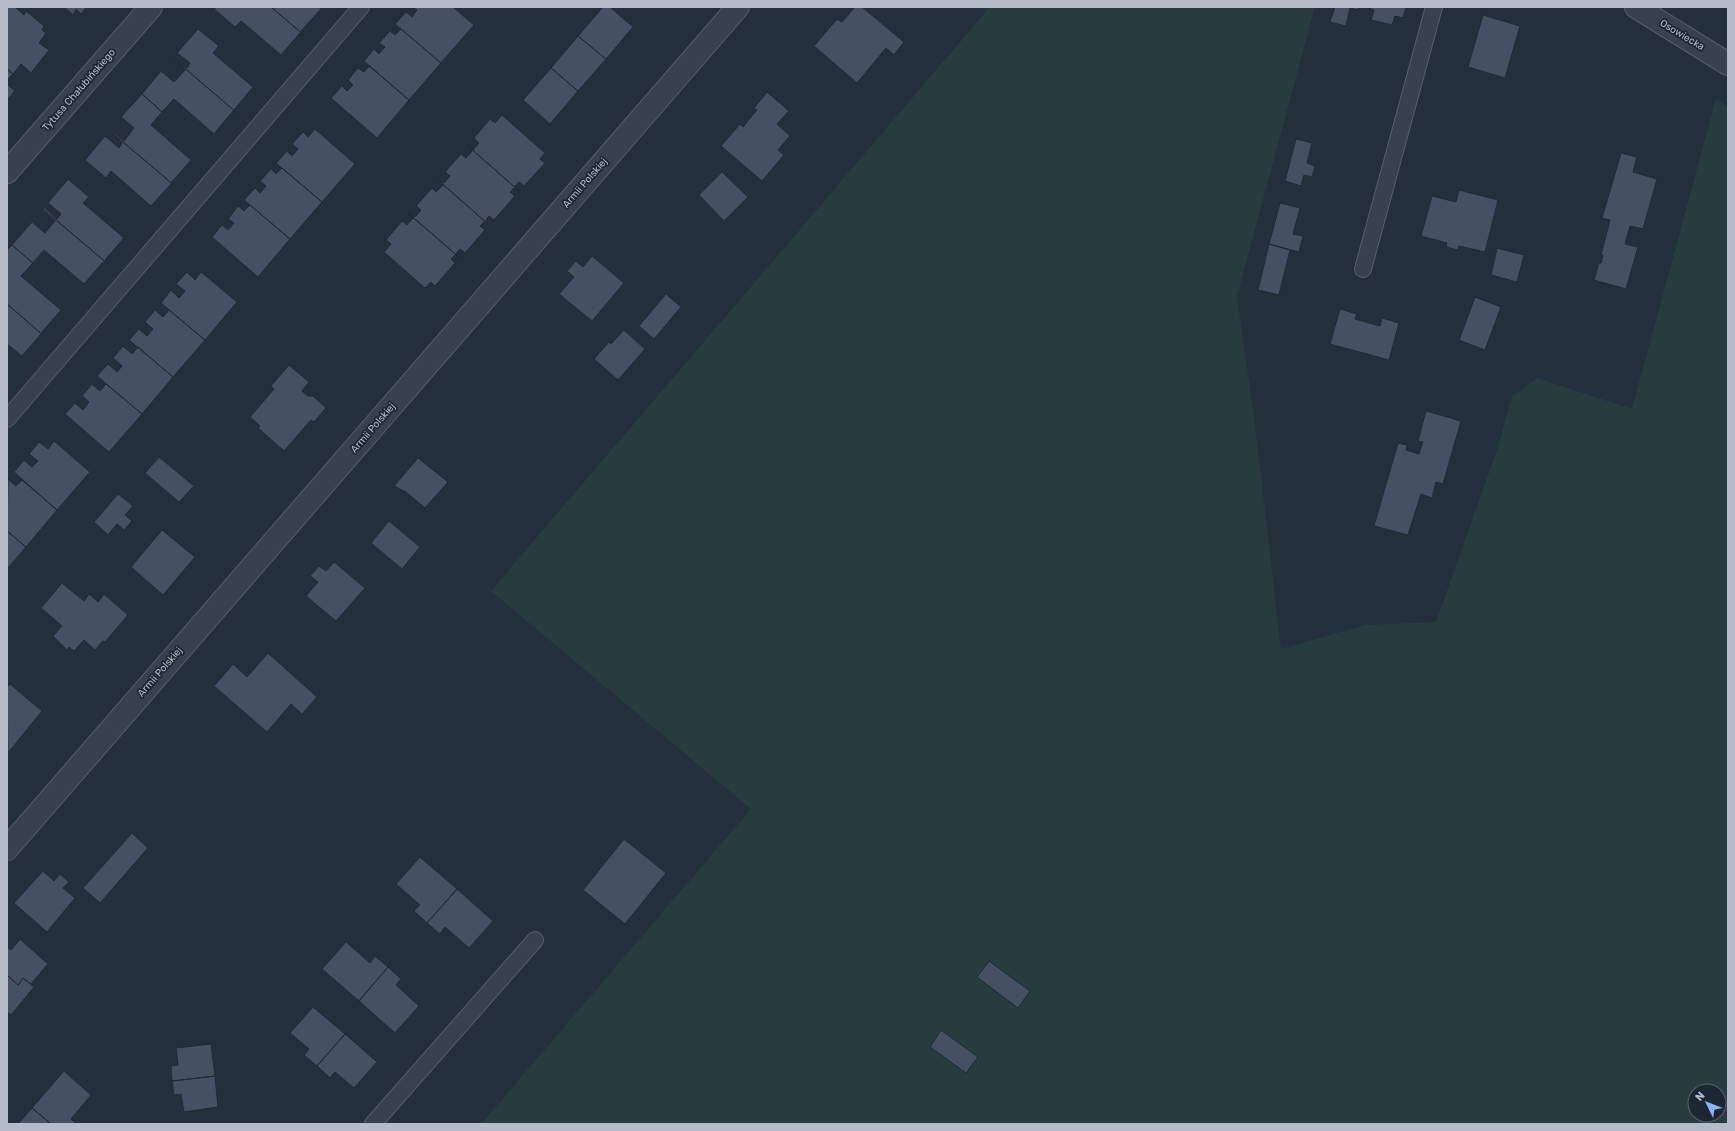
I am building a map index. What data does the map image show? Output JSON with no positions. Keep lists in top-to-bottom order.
{
  "streets": {
    "street": ["Osowiecka", "Tytusa Chałubińskiego", "Armii Polskiej"]
  },
  "north": "top left"
}
